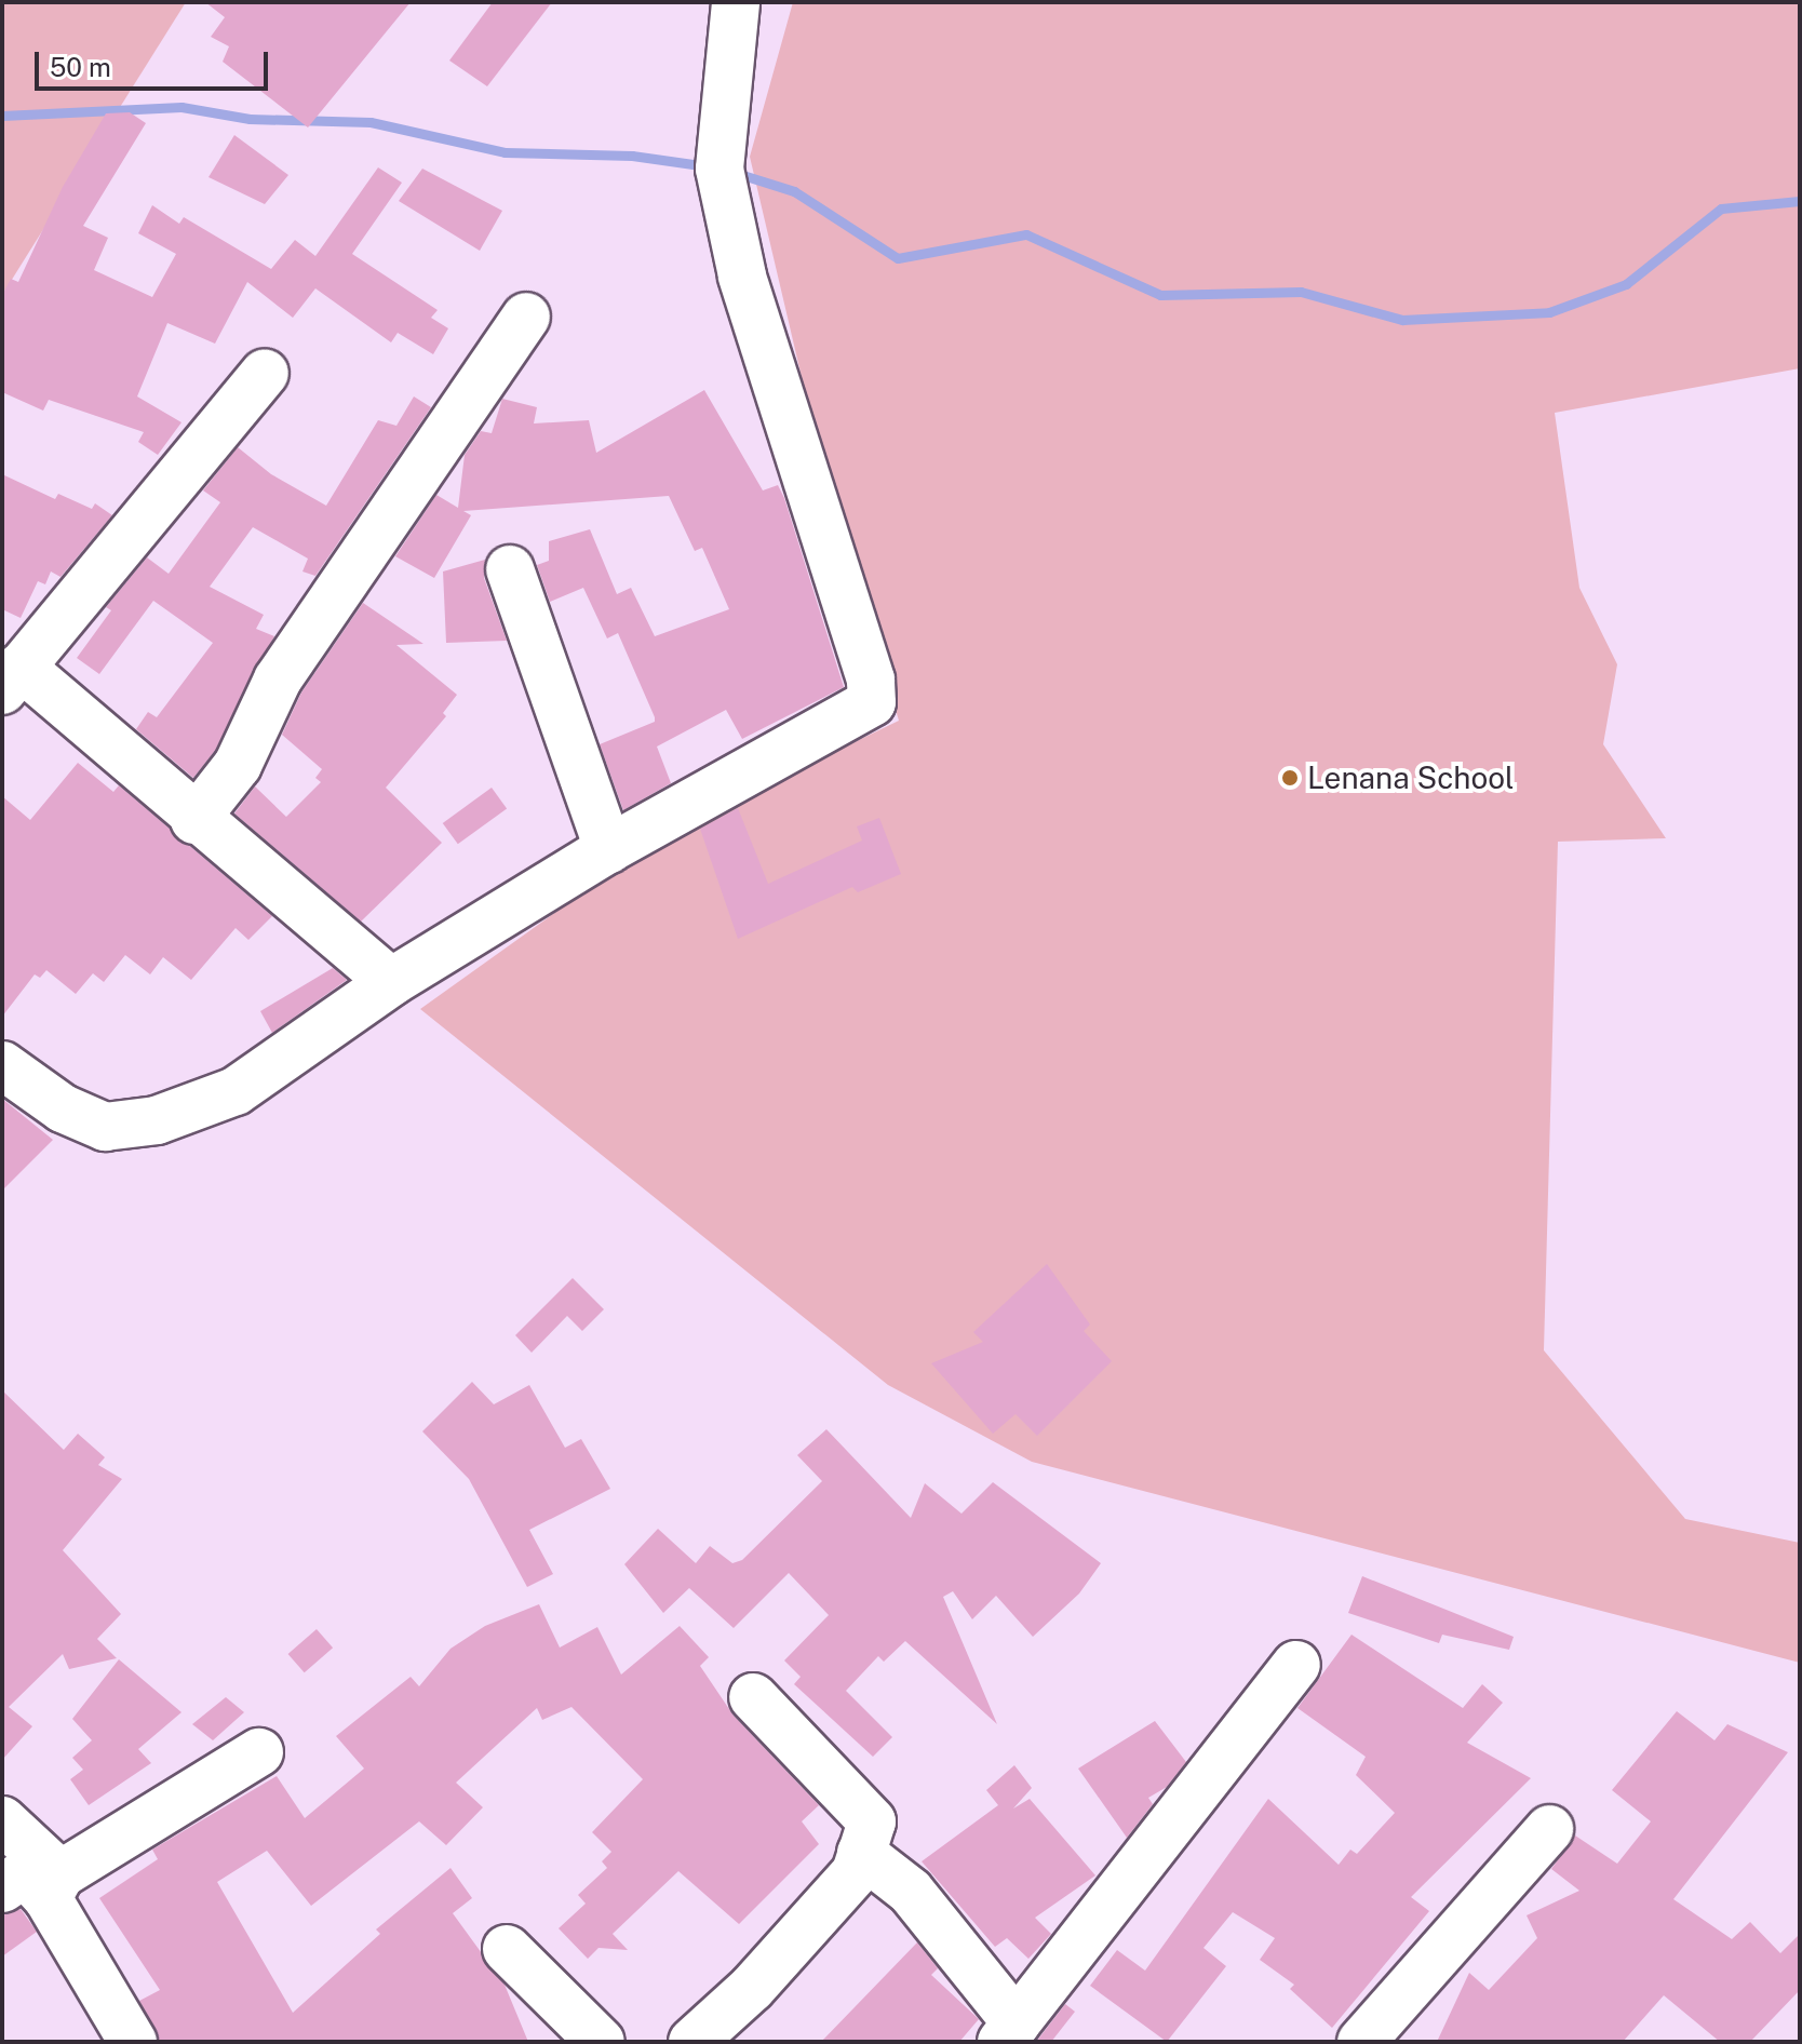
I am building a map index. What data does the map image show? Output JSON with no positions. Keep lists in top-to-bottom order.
{
  "places": ["Lenana School"],
  "scale_bar": "50 m"
}
